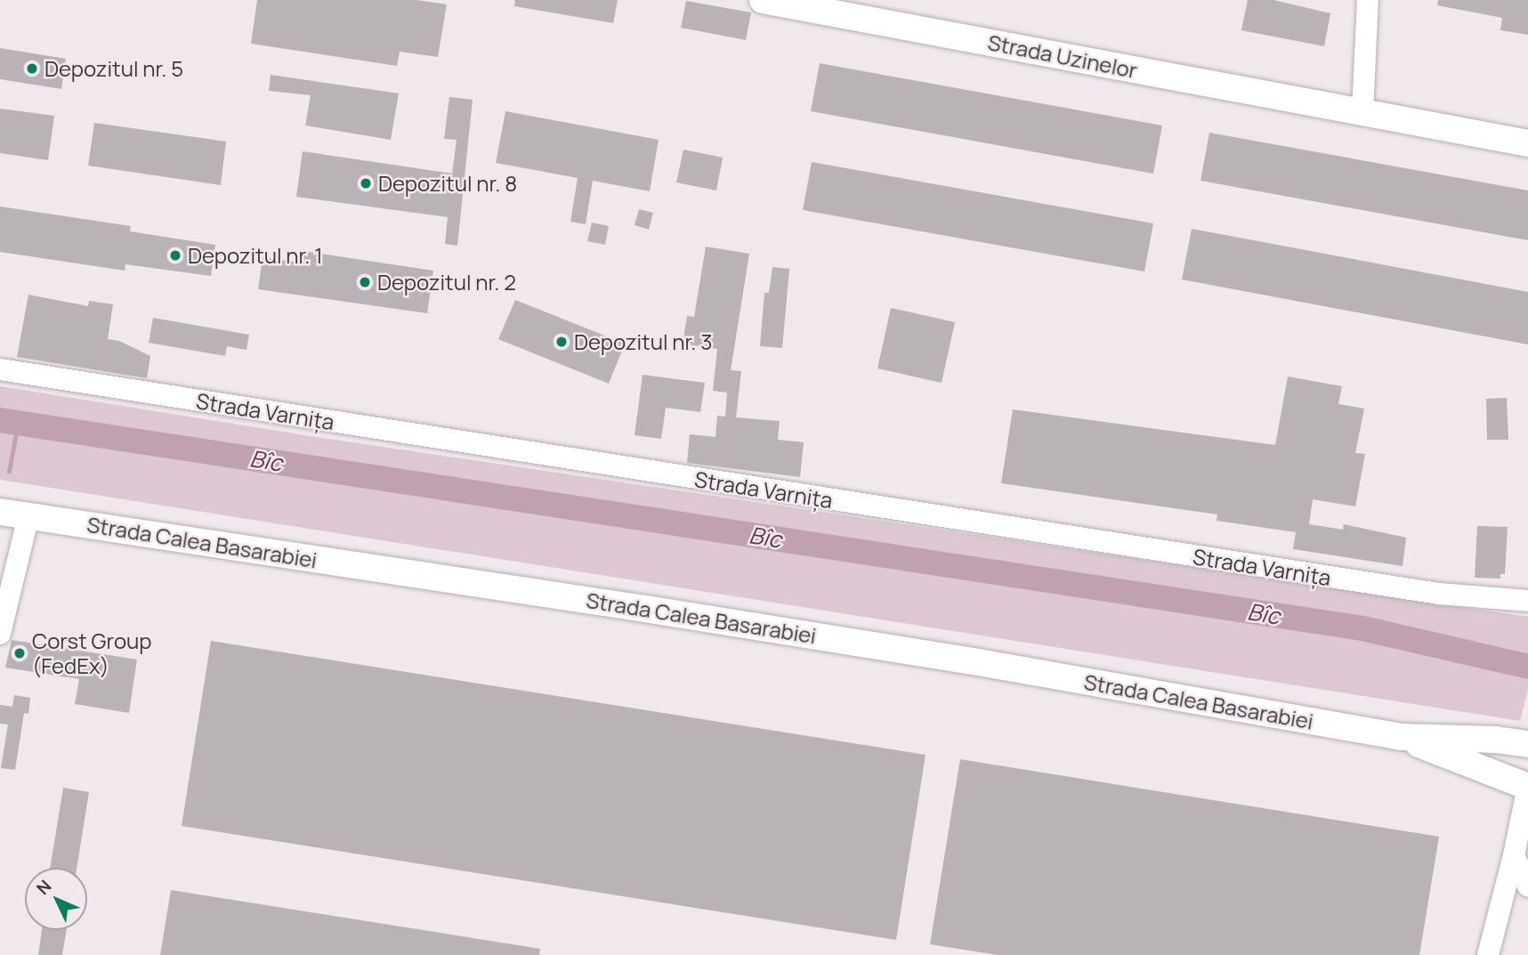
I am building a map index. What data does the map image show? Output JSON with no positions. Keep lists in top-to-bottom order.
{
  "streets": {
    "main road": ["Strada Uzinelor", "Strada Calea Basarabiei"],
    "street": ["Strada Varnița"]
  },
  "water": ["Bîc"],
  "places": [
    "Depozitul nr. 5",
    "Depozitul nr. 8",
    "Depozitul nr. 1",
    "Depozitul nr. 2",
    "Depozitul nr. 3",
    "Corst Group (FedEx)"
  ],
  "north": "top left"
}
